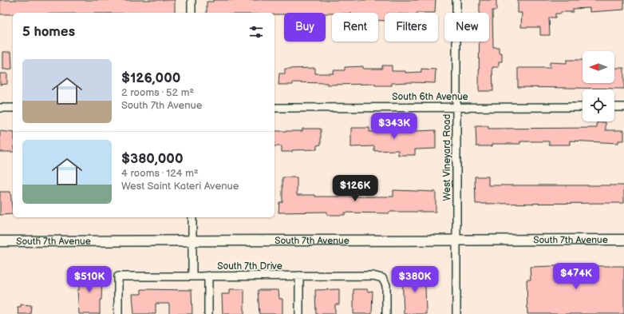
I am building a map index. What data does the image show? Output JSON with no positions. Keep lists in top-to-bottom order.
{
  "streets": {
    "main road": ["South 7th Avenue"],
    "street": ["South 6th Avenue", "West Vineyard Road", "South 7th Drive"]
  },
  "crossings": [
    ["South 6th Avenue", "West Vineyard Road"],
    ["West Vineyard Road", "South 7th Avenue"]
  ],
  "north": "left",
  "page": {
    "chip": [
      "Buy",
      "Rent",
      "Filters",
      "New"
    ],
    "heading": "5 homes",
    "list": [
      {
        "name": "$126,000",
        "note": "2 rooms · 52 m² · South 7th Avenue"
      },
      {
        "name": "$380,000",
        "note": "4 rooms · 124 m² · West Saint Kateri Avenue"
      }
    ],
    "price": [
      "$343K",
      "$126K",
      "$474K",
      "$510K",
      "$380K"
    ]
  }
}
